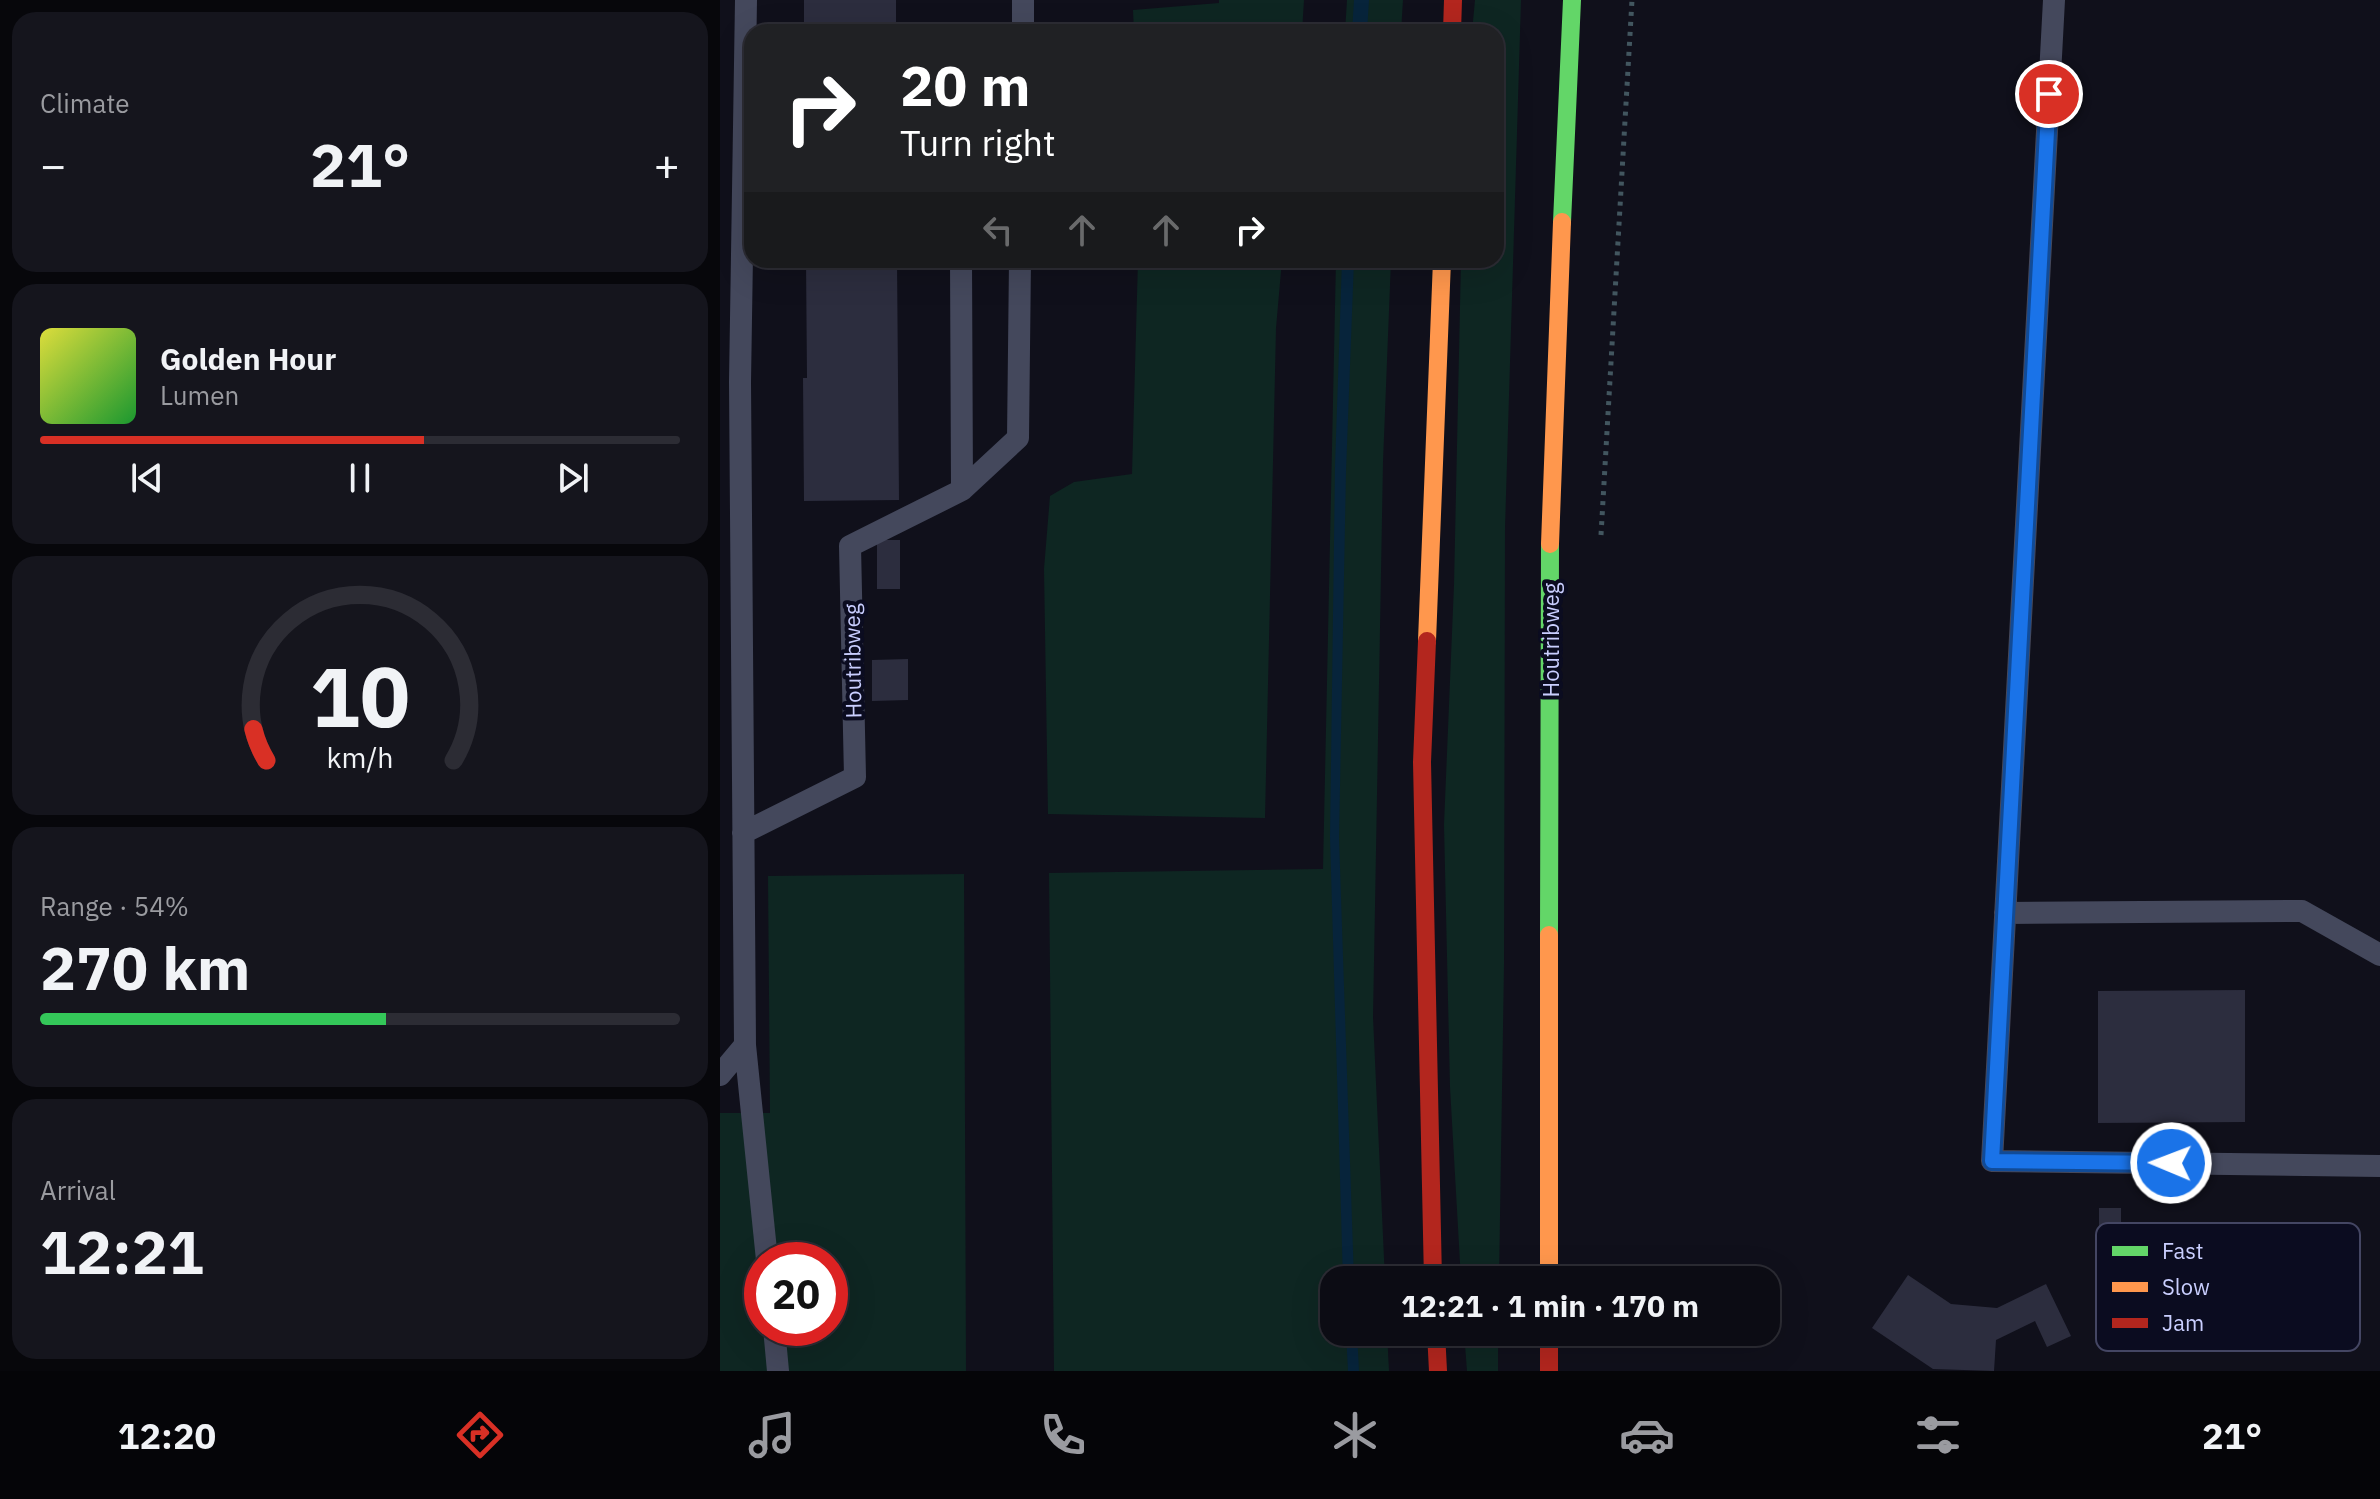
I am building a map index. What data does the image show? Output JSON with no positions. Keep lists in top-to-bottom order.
{
  "streets": {
    "main road": ["Houtribweg"]
  },
  "legend": ["Fast", "Slow", "Jam"],
  "page": {
    "tile": [
      "Climate",
      ["Range · 54%", "270 km"],
      ["Arrival", "12:21"]
    ],
    "turn": ["20 m", "Turn right"],
    "heat": ["−", "21°", "+"],
    "song": ["Golden Hour", "Lumen"],
    "limit": "20",
    "trip": "12:21 · 1 min · 170 m",
    "tabs": ["12:20", "21°"],
    "gauge": ["10", "km/h"]
  }
}
